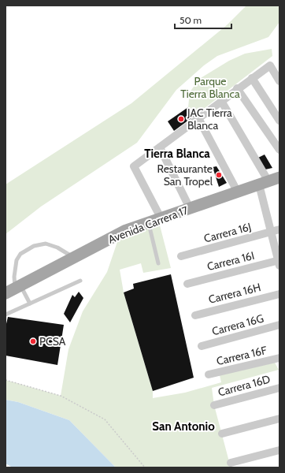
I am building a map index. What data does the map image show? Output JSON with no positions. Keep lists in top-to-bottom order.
{
  "streets": {
    "main road": ["Avenida Carrera 17"],
    "street": [
      "Carrera 16J",
      "Carrera 16I",
      "Carrera 16H",
      "Carrera 16G",
      "Carrera 16F",
      "Carrera 16D"
    ]
  },
  "districts": ["Tierra Blanca", "San Antonio"],
  "parks": ["Parque Tierra Blanca"],
  "places": ["JAC Tierra Blanca", "Restaurante San Tropel", "PCSA"],
  "scale_bar": "50 m"
}
